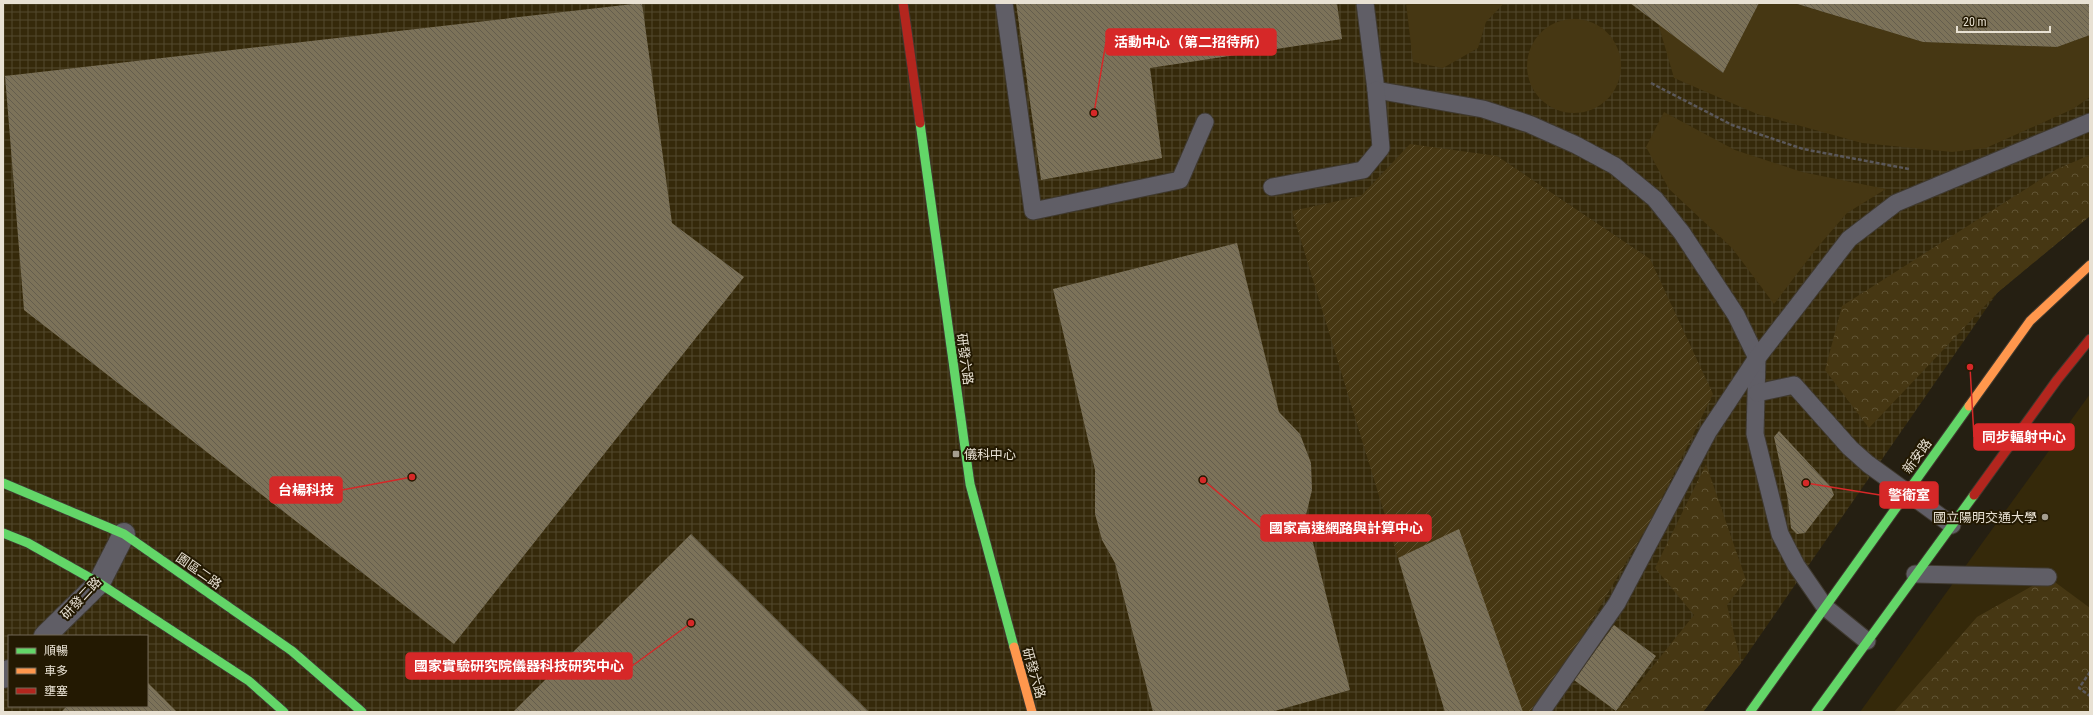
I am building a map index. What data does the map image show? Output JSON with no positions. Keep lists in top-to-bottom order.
{
  "streets": {
    "street": [
      "研發六路",
      "新安路",
      "園區二路",
      "研發二路"
    ]
  },
  "crossings": [
    ["園區二路", "研發二路"]
  ],
  "places": {
    "other": [
      "活動中心（第二招待所）",
      "同步輻射中心",
      "台楊科技",
      "國家高速網路與計算中心",
      "警衛室",
      "國立陽明交通大學",
      "國家實驗研究院儀器科技研究中心"
    ],
    "transit": ["儀科中心"]
  },
  "legend": ["順暢", "車多", "壅塞"],
  "scale_bar": "20 m"
}
